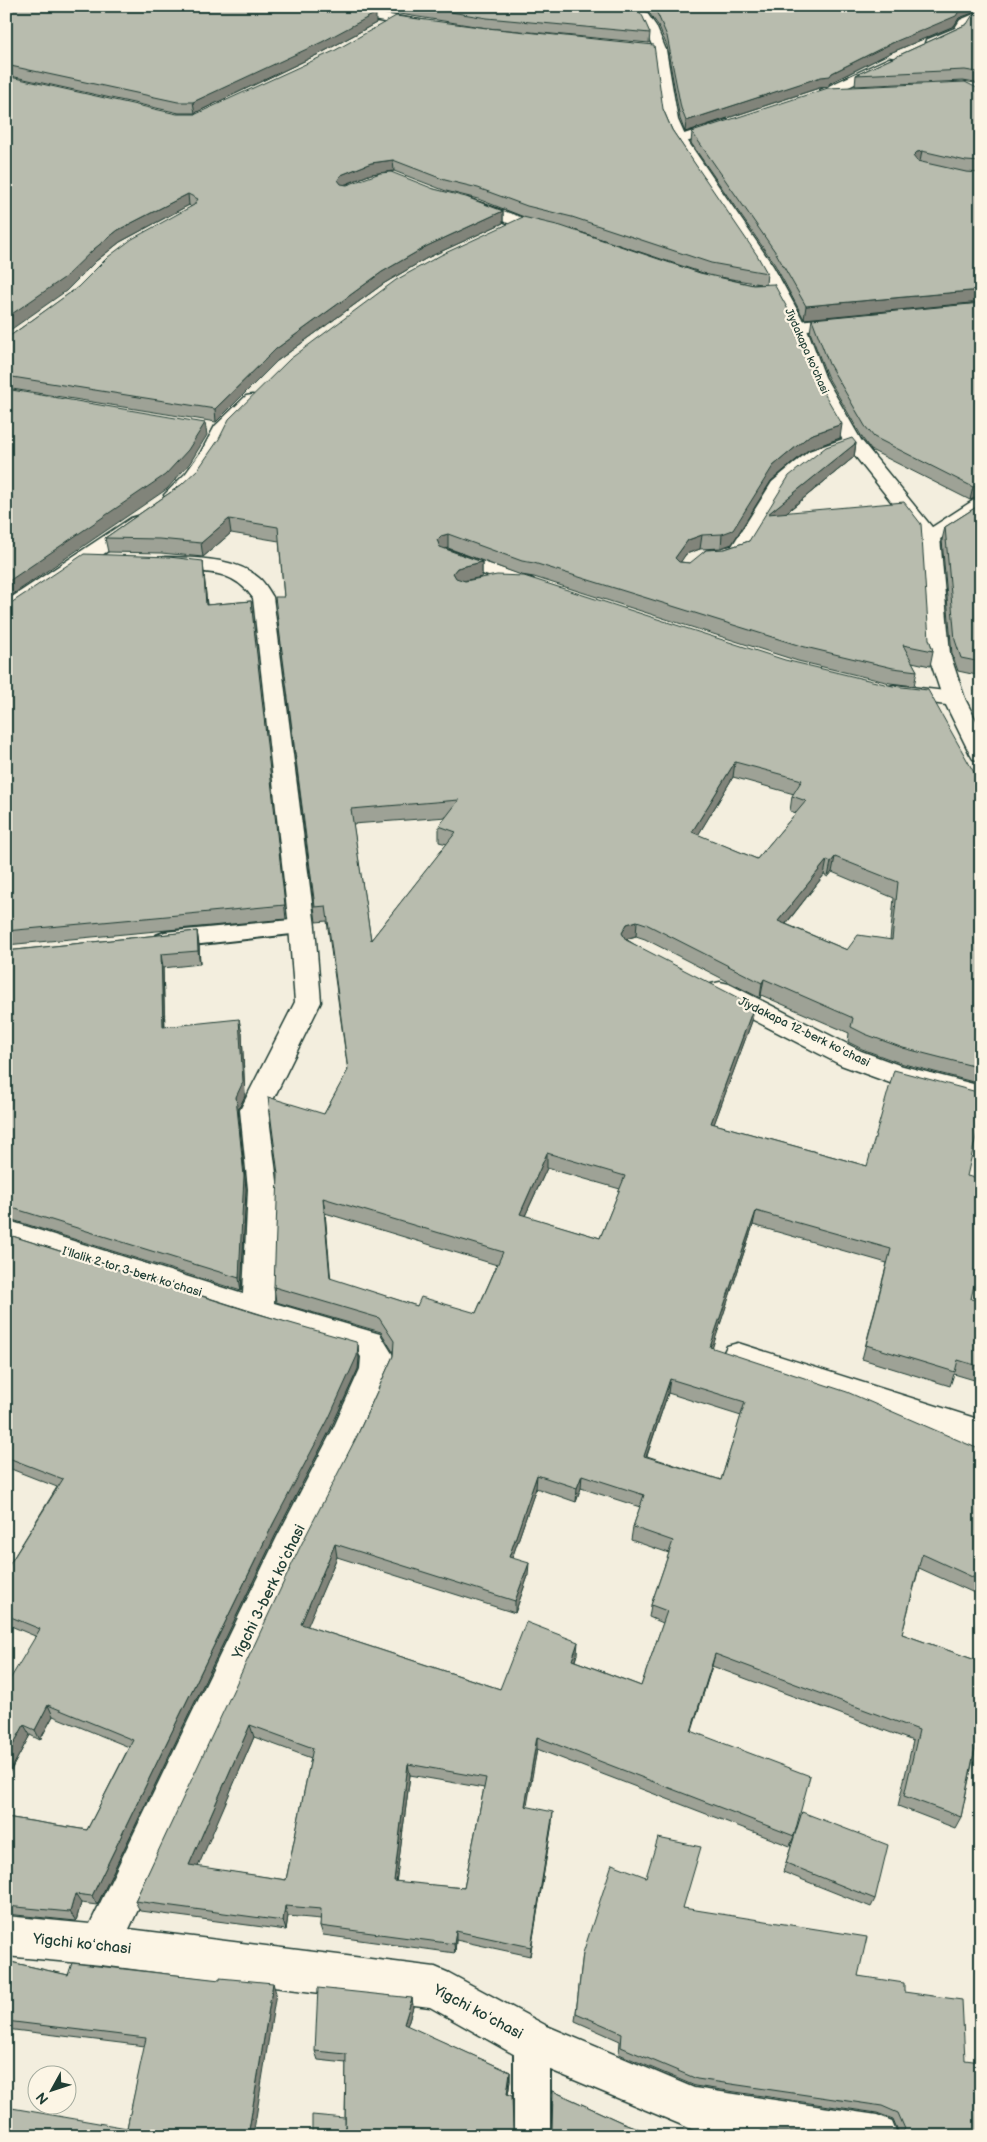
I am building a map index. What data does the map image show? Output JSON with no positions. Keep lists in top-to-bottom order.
{
  "streets": {
    "street": [
      "Jiydakapa ko'chasi",
      "Jiydakapa 12-berk koʻchasi",
      "Iʻllalik 2-tor 3-berk koʻchasi",
      "Yigchi 3-berk koʻchasi",
      "Yigchi koʻchasi"
    ]
  },
  "crossings": [
    ["Iʻllalik 2-tor 3-berk koʻchasi", "Yigchi 3-berk koʻchasi"],
    ["Yigchi 3-berk koʻchasi", "Yigchi koʻchasi"]
  ],
  "north": "bottom left"
}
